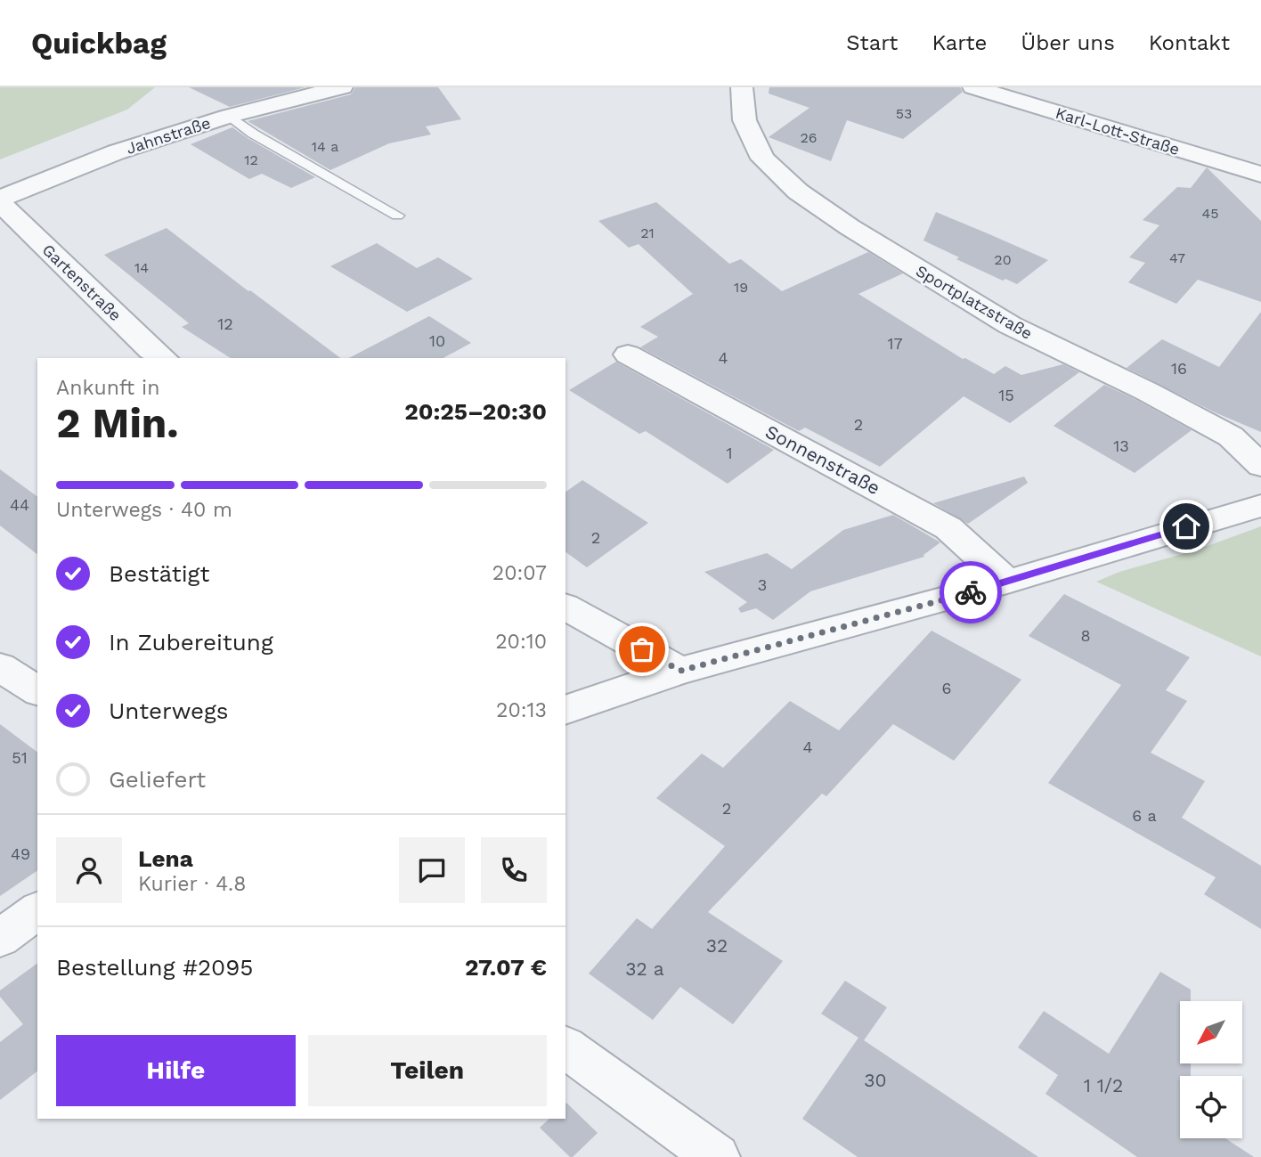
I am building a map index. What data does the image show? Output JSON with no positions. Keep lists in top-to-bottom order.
{
  "streets": {
    "street": [
      "Karl-Lott-Straße",
      "Jahnstraße",
      "Gartenstraße",
      "Sportplatzstraße",
      "Sonnenstraße"
    ]
  },
  "crossings": [
    ["Jahnstraße", "Gartenstraße"]
  ],
  "house_numbers": [
    "53",
    "26",
    "14 a",
    "12",
    "45",
    "21",
    "47",
    "20",
    "14",
    "19",
    "12",
    "10",
    "17",
    "4",
    "16",
    "15",
    "2",
    "13",
    "1",
    "44",
    "2",
    "3",
    "8",
    "6",
    "4",
    "51",
    "2",
    "6 a",
    "49",
    "32",
    "32 a",
    "30",
    "1 1/2"
  ],
  "north": "bottom left",
  "page": {
    "header": "Quickbag",
    "nav": [
      "Start",
      "Karte",
      "Über uns",
      "Kontakt"
    ],
    "heading": ["2 Min.", "Ankunft in", "20:25–20:30"],
    "panel": [
      "Lena",
      "Kurier · 4.8",
      "Bestellung #2095",
      "27.07 €"
    ],
    "bar": "Unterwegs · 40 m",
    "list": [
      ["Bestätigt", "20:07"],
      ["In Zubereitung", "20:10"],
      ["Unterwegs", "20:13"],
      "Geliefert"
    ],
    "buttons": ["Hilfe", "Teilen"]
  }
}
